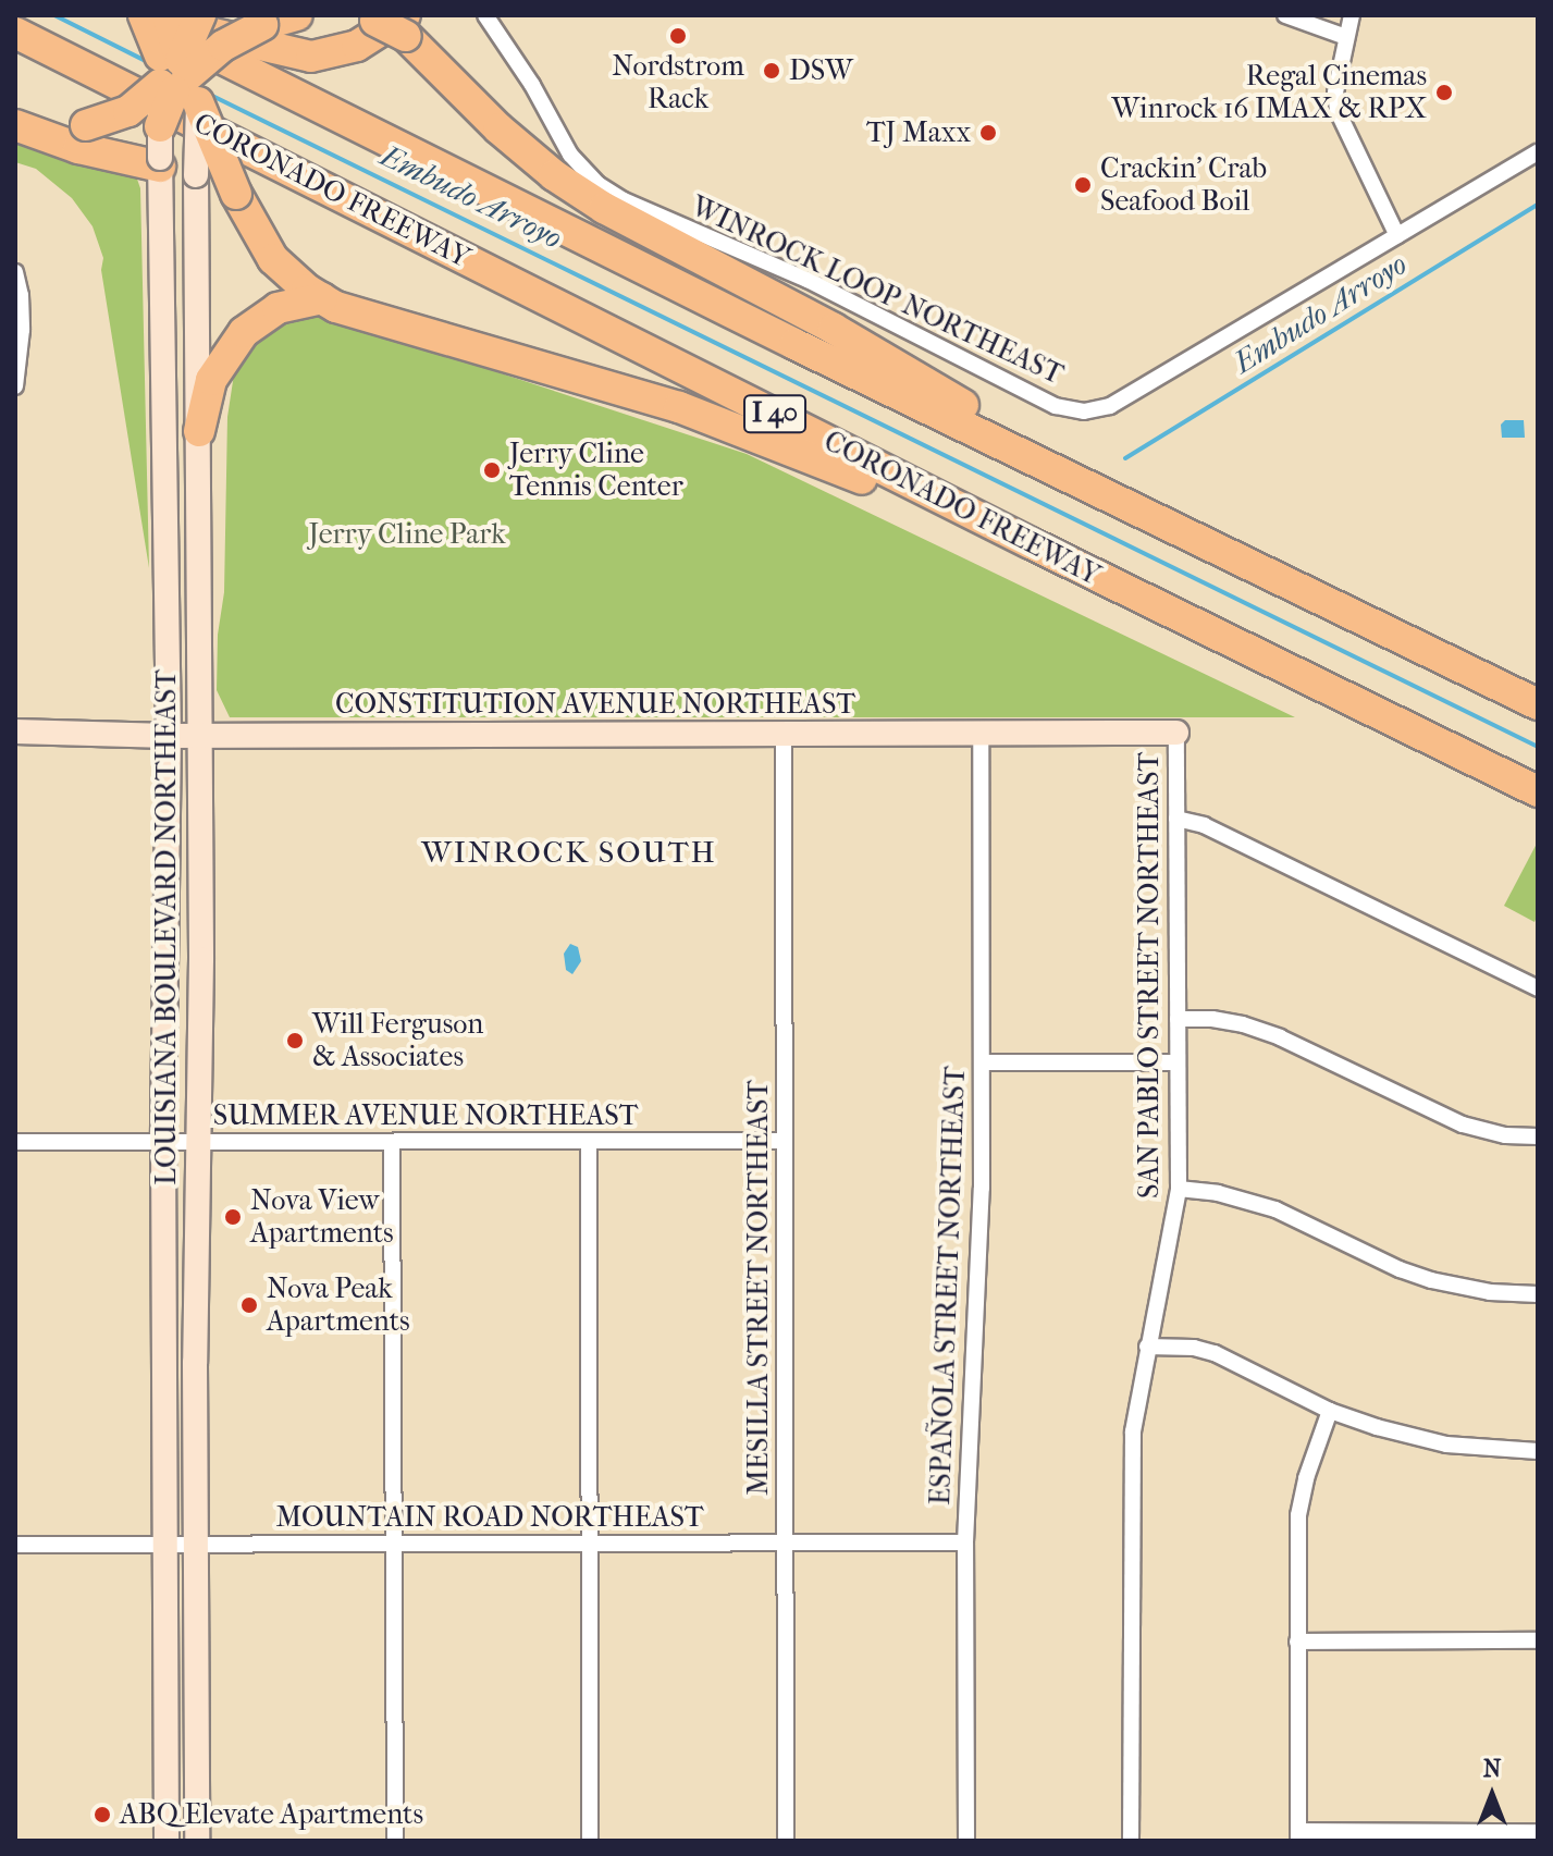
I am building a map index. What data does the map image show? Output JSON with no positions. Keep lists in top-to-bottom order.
{
  "streets": {
    "highway": ["CORONADO FREEWAY", "I 40"],
    "main road": ["CONSTITUTION AVENUE NORTHEAST", "LOUISIANA BOULEVARD NORTHEAST"],
    "street": [
      "WINROCK LOOP NORTHEAST",
      "SAN PABLO STREET NORTHEAST",
      "SUMMER AVENUE NORTHEAST",
      "ESPAÑOLA STREET NORTHEAST",
      "MESILLA STREET NORTHEAST",
      "MOUNTAIN ROAD NORTHEAST"
    ]
  },
  "crossings": [
    ["CONSTITUTION AVENUE NORTHEAST", "LOUISIANA BOULEVARD NORTHEAST"],
    ["CONSTITUTION AVENUE NORTHEAST", "SAN PABLO STREET NORTHEAST"],
    ["CONSTITUTION AVENUE NORTHEAST", "ESPAÑOLA STREET NORTHEAST"],
    ["CONSTITUTION AVENUE NORTHEAST", "MESILLA STREET NORTHEAST"],
    ["LOUISIANA BOULEVARD NORTHEAST", "SUMMER AVENUE NORTHEAST"],
    ["LOUISIANA BOULEVARD NORTHEAST", "MOUNTAIN ROAD NORTHEAST"],
    ["SUMMER AVENUE NORTHEAST", "MESILLA STREET NORTHEAST"],
    ["ESPAÑOLA STREET NORTHEAST", "MOUNTAIN ROAD NORTHEAST"],
    ["MESILLA STREET NORTHEAST", "MOUNTAIN ROAD NORTHEAST"]
  ],
  "districts": ["WINROCK SOUTH"],
  "water": ["Embudo Arroyo"],
  "parks": ["Jerry Cline Park"],
  "places": [
    "Nordstrom Rack",
    "DSW",
    "Regal Cinemas Winrock 16 IMAX & RPX",
    "TJ Maxx",
    "Crackin' Crab Seafood Boil",
    "Jerry Cline Tennis Center",
    "Will Ferguson & Associates",
    "Nova View Apartments",
    "Nova Peak Apartments",
    "ABQ Elevate Apartments"
  ],
  "north": "top"
}
